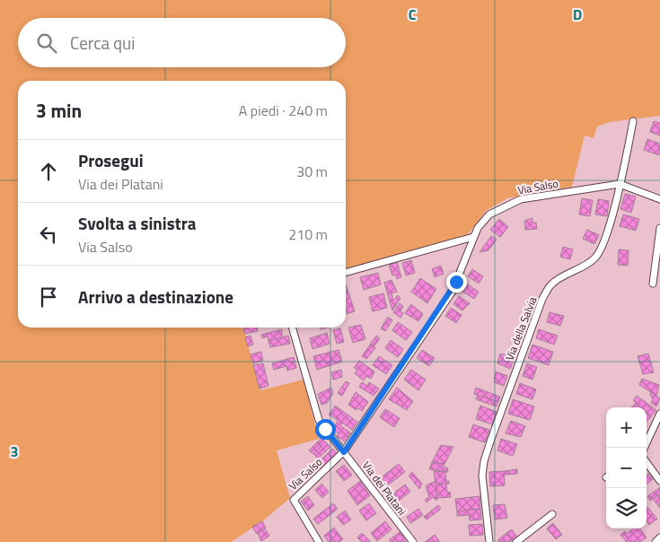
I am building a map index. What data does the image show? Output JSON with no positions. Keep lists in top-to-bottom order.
{
  "streets": {
    "street": ["Via Salso", "Via della Salvia", "Via dei Platani"]
  },
  "crossings": [
    ["Via Salso", "Via della Salvia"],
    ["Via Salso", "Via dei Platani"]
  ],
  "page": {
    "search": "Cerca qui",
    "heading": ["3 min", "A piedi · 240 m"],
    "list": [
      ["Prosegui", "Via dei Platani", "30 m"],
      ["Svolta a sinistra", "Via Salso", "210 m"],
      "Arrivo a destinazione"
    ],
    "map_buttons": ["+", "−"]
  },
  "grid": {
    "columns": ["C", "D"],
    "rows": ["3"]
  }
}
